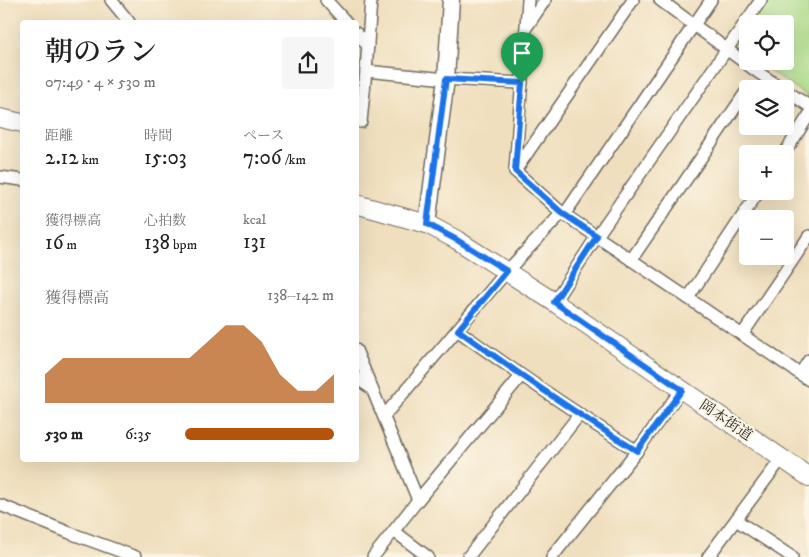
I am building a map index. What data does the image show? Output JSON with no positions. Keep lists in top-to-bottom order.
{
  "streets": {
    "main road": ["岡本街道"]
  },
  "page": {
    "map_buttons": ["+", "−"],
    "heading": ["朝のラン", "07:49 · 4 × 530 m"],
    "stats": [
      ["距離", "2.12 km"],
      ["時間", "15:03"],
      ["ペース", "7:06 /km"],
      ["獲得標高", "16 m"],
      ["心拍数", "138 bpm"],
      ["kcal", "131"]
    ],
    "chart": ["獲得標高", "138–142 m"],
    "list": [
      {
        "name": "530 m",
        "note": "6:35"
      }
    ]
  }
}
